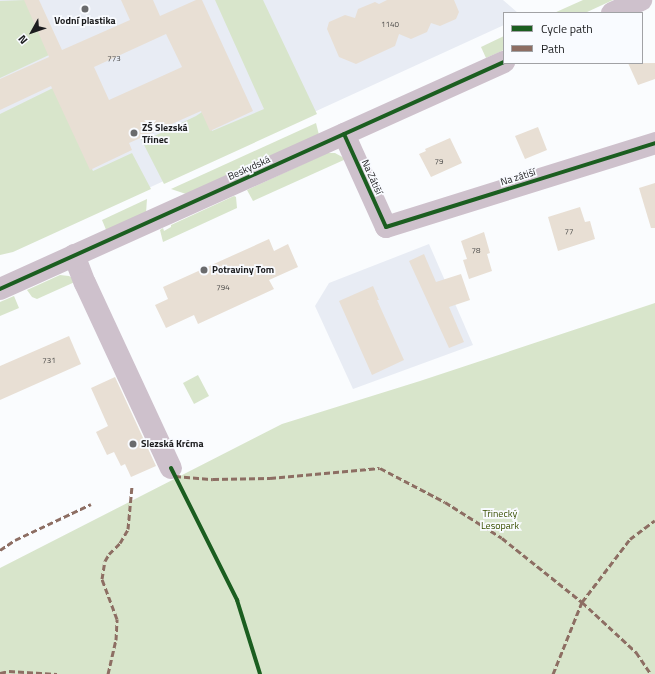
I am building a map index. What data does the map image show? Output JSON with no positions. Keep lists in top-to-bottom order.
{
  "streets": {
    "street": ["Beskydská", "Na Zátiší", "Na zátiší"]
  },
  "crossings": [
    ["Beskydská", "Na Zátiší"],
    ["Na Zátiší", "Na zátiší"]
  ],
  "parks": ["Třinecký Lesopark"],
  "places": [
    "Vodní plastika",
    "ZŠ Slezská Třinec",
    "Potraviny Tom",
    "Slezská Krčma"
  ],
  "house_numbers": [
    "1140",
    "773",
    "79",
    "77",
    "78",
    "794",
    "731"
  ],
  "legend": ["Cycle path", "Path"],
  "north": "bottom left"
}
